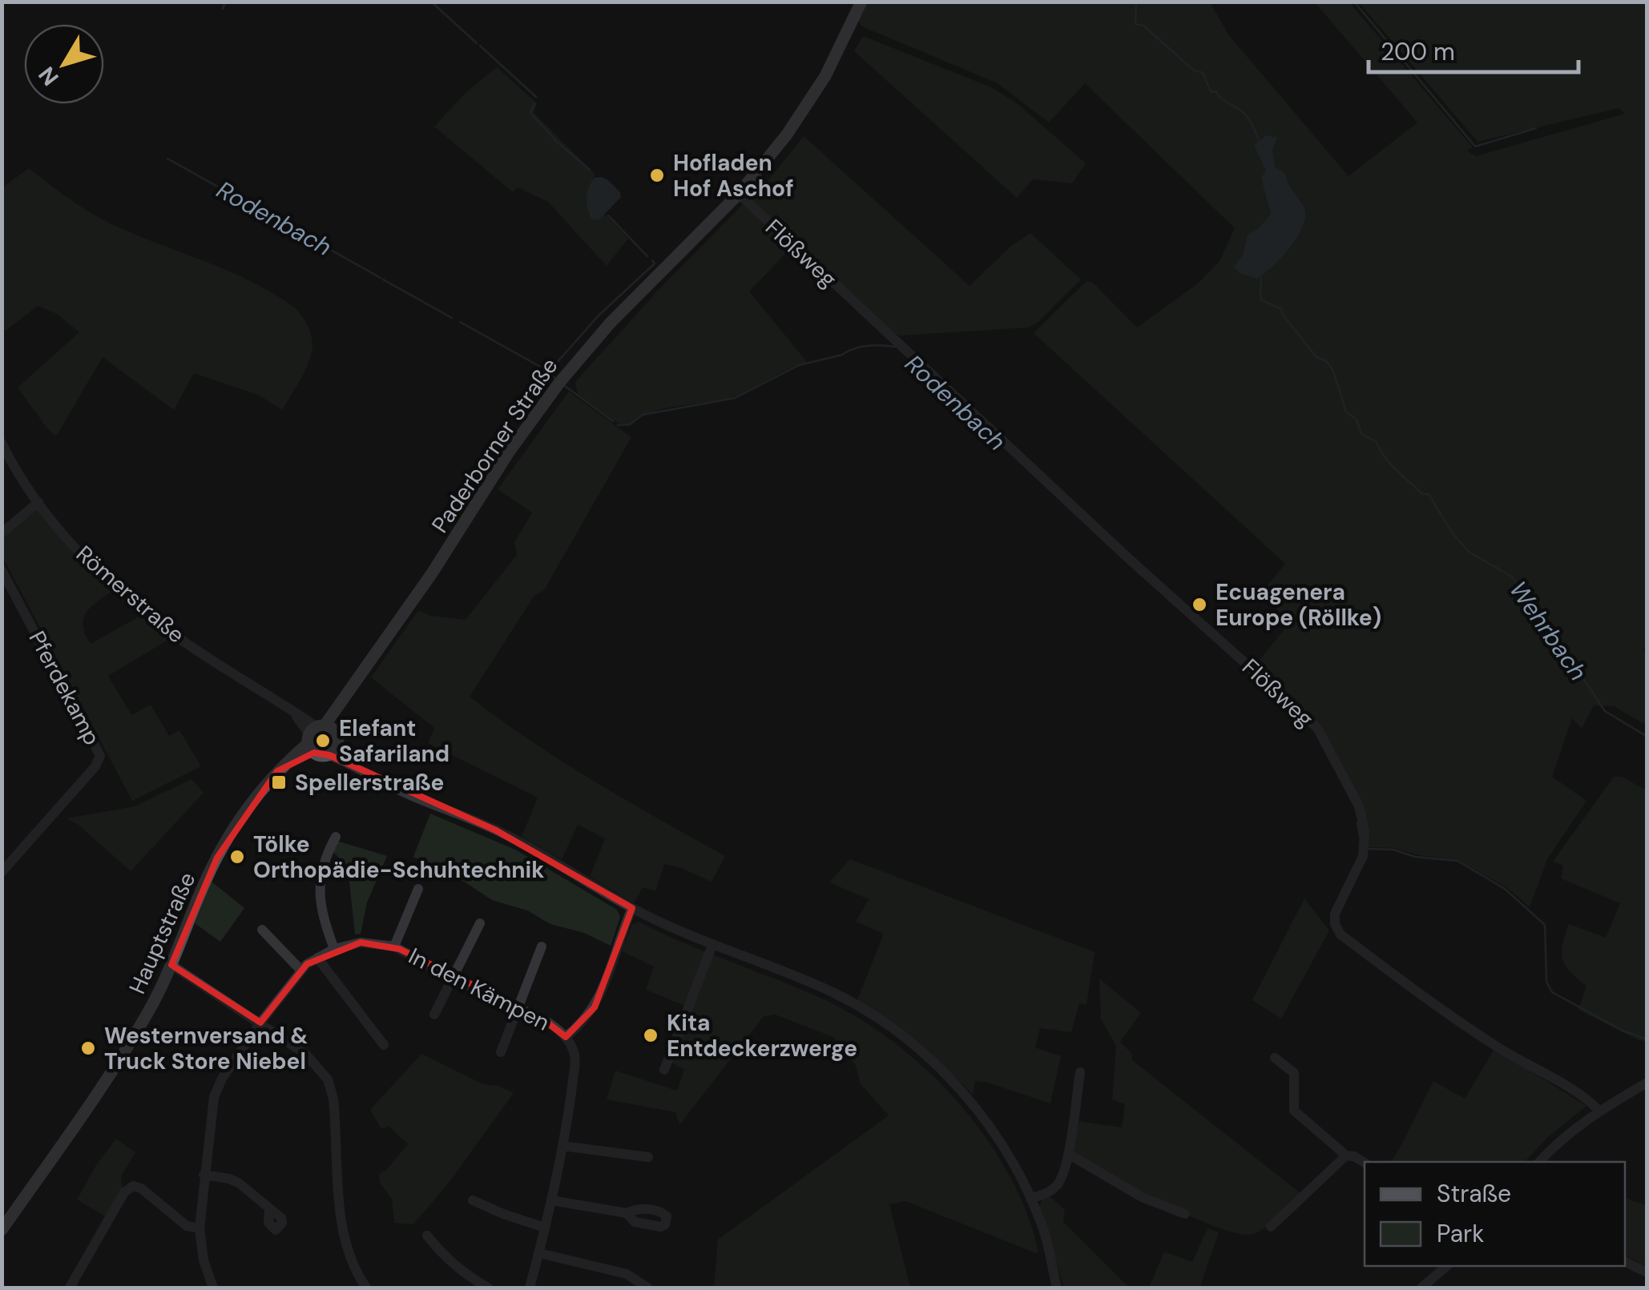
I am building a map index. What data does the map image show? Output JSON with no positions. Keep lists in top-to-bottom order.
{
  "streets": {
    "main road": ["Paderborner Straße", "Hauptstraße"],
    "street": [
      "Flößweg",
      "Römerstraße",
      "Pferdekamp",
      "In den Kämpen"
    ]
  },
  "crossings": [
    ["Flößweg", "Paderborner Straße"],
    ["Paderborner Straße", "Römerstraße"],
    ["Paderborner Straße", "Hauptstraße"],
    ["Römerstraße", "Hauptstraße"]
  ],
  "water": ["Rodenbach", "Wehrbach"],
  "places": {
    "other": [
      "Hofladen Hof Aschof",
      "Ecuagenera Europe (Röllke)",
      "Elefant Safariland",
      "Tölke Orthopädie-Schuhtechnik",
      "Kita Entdeckerzwerge",
      "Westernversand & Truck Store Niebel"
    ],
    "transit": ["Spellerstraße"]
  },
  "legend": ["Straße", "Park"],
  "scale_bar": "200 m",
  "north": "bottom left"
}
